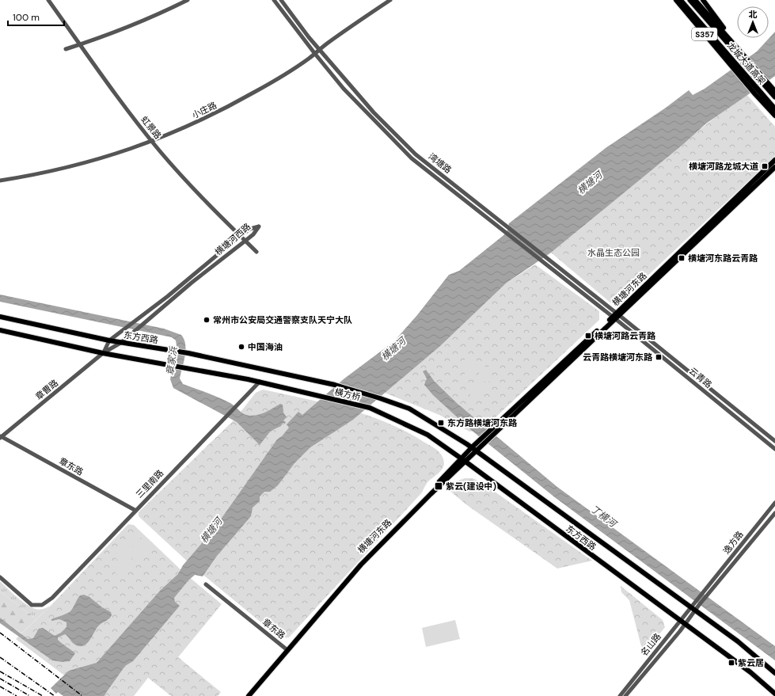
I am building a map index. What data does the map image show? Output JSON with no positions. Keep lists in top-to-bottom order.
{
  "streets": {
    "highway": ["龙城大道高架"],
    "main road": [
      "S357",
      "横塘河东路",
      "东方西路",
      "横方桥"
    ],
    "street": [
      "小庄路",
      "虹景路",
      "湾塘路",
      "横塘河西路",
      "云青路",
      "章曹路",
      "章东路",
      "三里南路",
      "逸方路",
      "名山路"
    ]
  },
  "crossings": [
    ["小庄路", "虹景路"],
    ["小庄路", "湾塘路"],
    ["虹景路", "横塘河西路"],
    ["湾塘路", "横塘河东路"],
    ["湾塘路", "云青路"],
    ["横塘河西路", "东方西路"],
    ["横塘河西路", "章曹路"],
    ["横塘河东路", "东方西路"],
    ["横塘河东路", "云青路"],
    ["横塘河东路", "章东路"],
    ["东方西路", "横方桥"],
    ["东方西路", "名山路"],
    ["章曹路", "章东路"],
    ["横方桥", "三里南路"],
    ["章东路", "三里南路"]
  ],
  "water": ["横塘河", "章家浜", "丁横河"],
  "parks": ["水晶生态公园"],
  "places": {
    "transit": [
      "横塘河路龙城大道",
      "横塘河东路云青路",
      "横塘河路云青路",
      "云青路横塘河东路",
      "东方路横塘河东路",
      "紫云(建设中)",
      "紫云居"
    ],
    "other": ["常州市公安局交通警察支队天宁大队", "中国海油"]
  },
  "scale_bar": "100 m",
  "north": "top"
}
